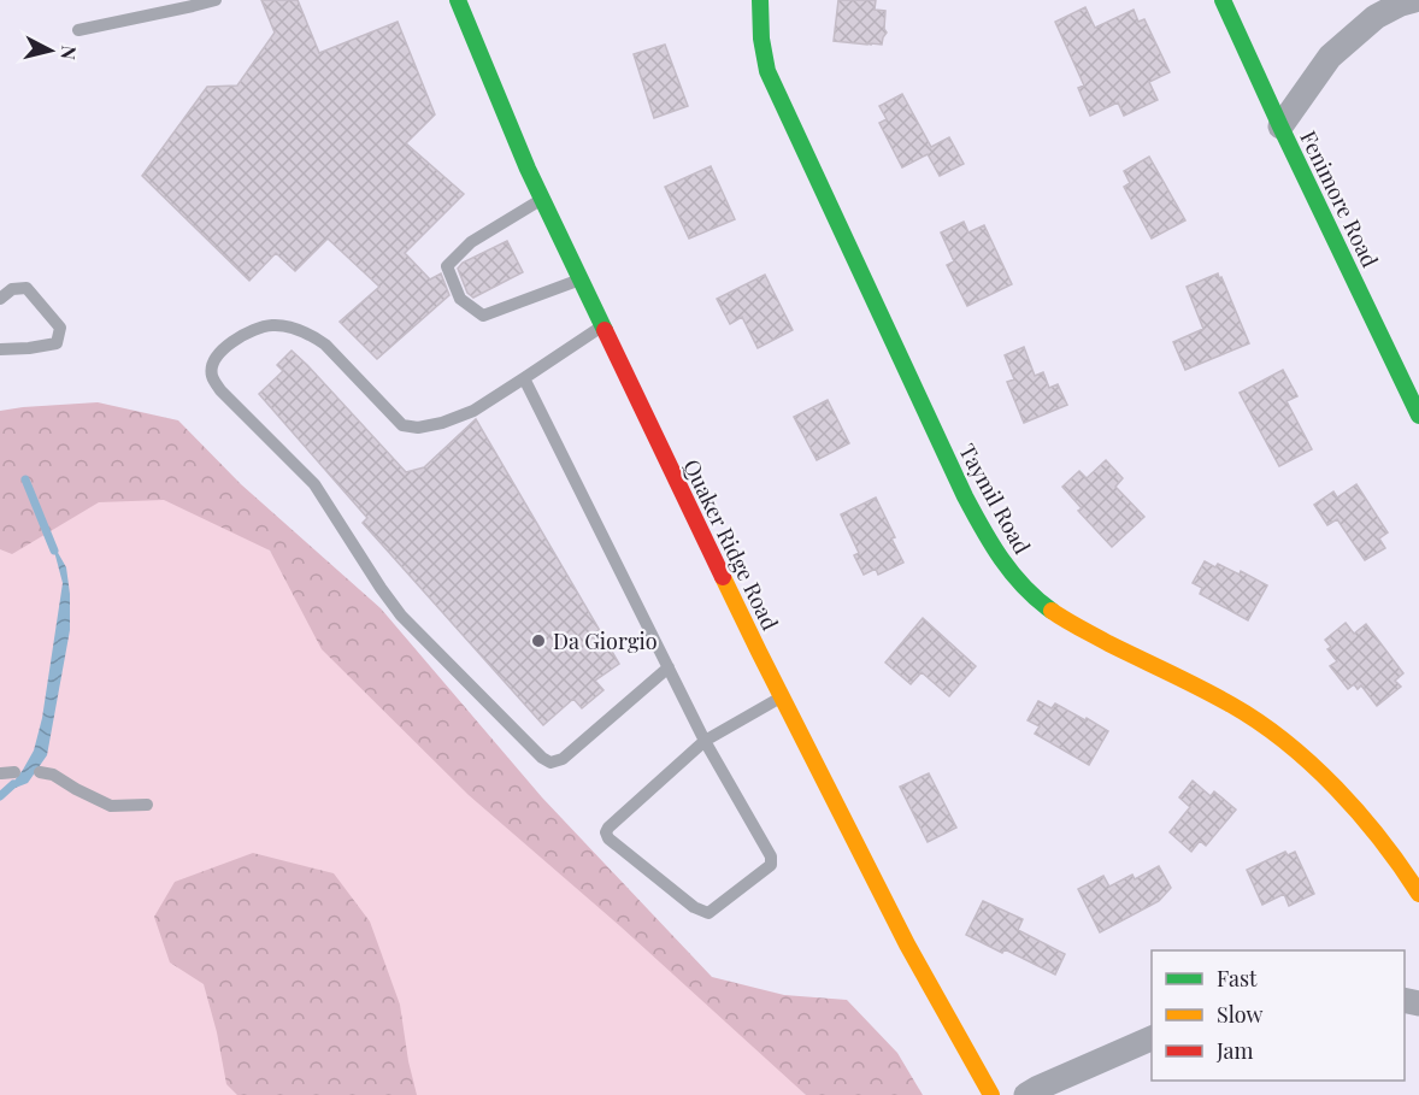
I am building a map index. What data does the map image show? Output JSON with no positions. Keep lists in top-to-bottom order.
{
  "streets": {
    "street": ["Fenimore Road", "Taymil Road", "Quaker Ridge Road"]
  },
  "places": ["Da Giorgio"],
  "legend": ["Fast", "Slow", "Jam"],
  "north": "right"
}
